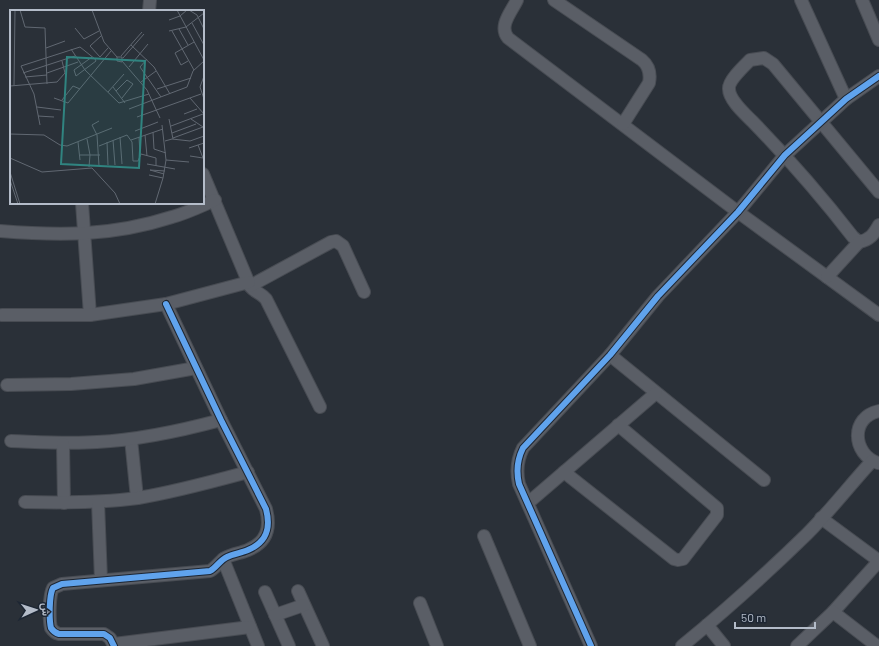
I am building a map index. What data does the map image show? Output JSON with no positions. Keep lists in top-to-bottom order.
{
  "scale_bar": "50 m",
  "north": "right"
}
